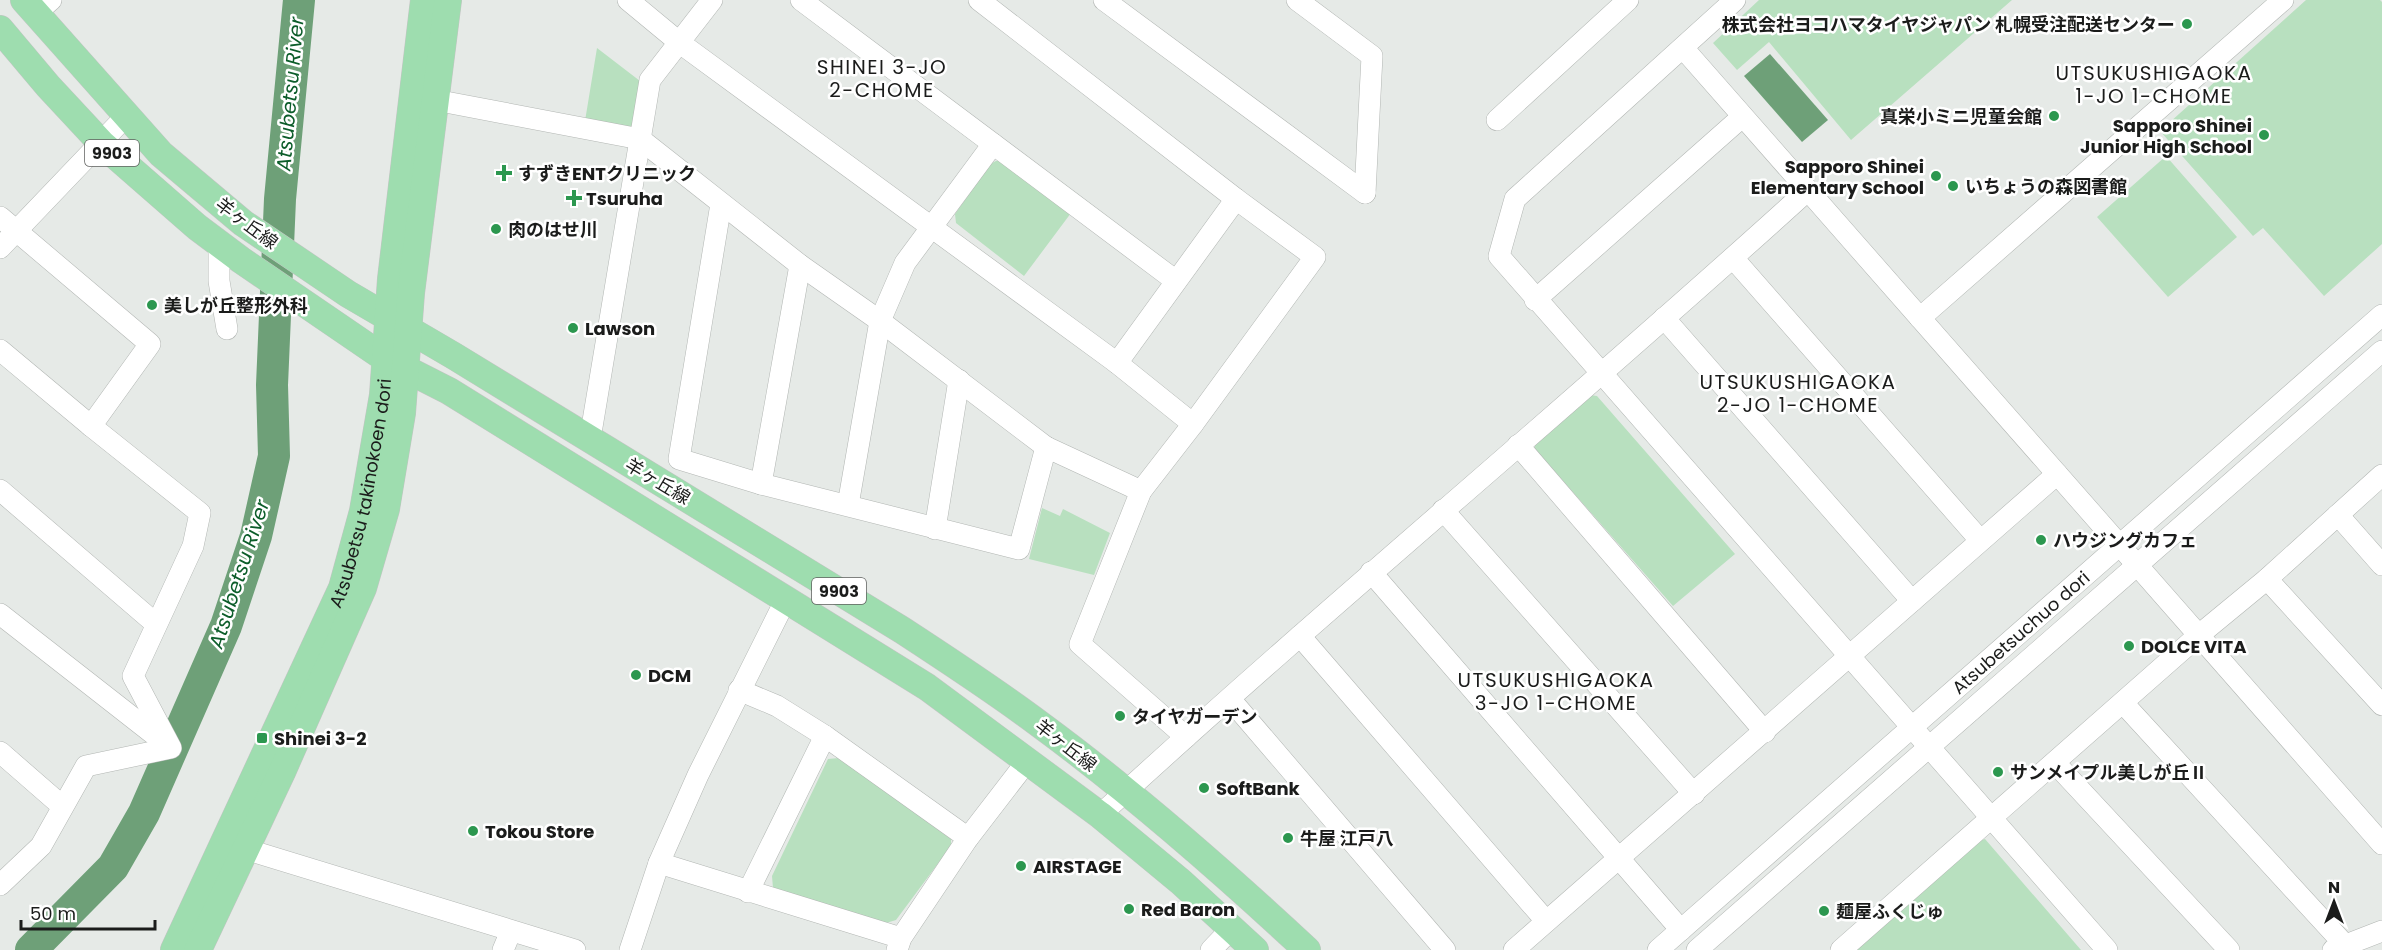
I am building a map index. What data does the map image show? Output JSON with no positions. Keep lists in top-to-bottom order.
{
  "streets": {
    "main road": ["9903", "羊ヶ丘線", "Atsubetsu takinokoen dori"],
    "street": ["Atsubetsuchuo dori"]
  },
  "crossings": [
    ["羊ヶ丘線", "Atsubetsu takinokoen dori"]
  ],
  "districts": [
    "SHINEI 3-JO 2-CHOME",
    "UTSUKUSHIGAOKA 1-JO 1-CHOME",
    "UTSUKUSHIGAOKA 2-JO 1-CHOME",
    "UTSUKUSHIGAOKA 3-JO 1-CHOME"
  ],
  "water": ["Atsubetsu River"],
  "places": {
    "other": [
      "株式会社ヨコハマタイヤジャパン 札幌受注配送センター",
      "真栄小ミニ児童会館",
      "Sapporo Shinei Junior High School",
      "Sapporo Shinei Elementary School",
      "いちょうの森図書館",
      "肉のはせ川",
      "美しが丘整形外科",
      "Lawson",
      "ハウジングカフェ",
      "DOLCE VITA",
      "DCM",
      "タイヤガーデン",
      "サンメイプル美しが丘Ⅱ",
      "SoftBank",
      "Tokou Store",
      "牛屋 江戸八",
      "AIRSTAGE",
      "Red Baron",
      "麺屋ふくじゅ"
    ],
    "health": ["すずきENTクリニック", "Tsuruha"],
    "transit": ["Shinei 3-2"]
  },
  "scale_bar": "50 m",
  "north": "top"
}
